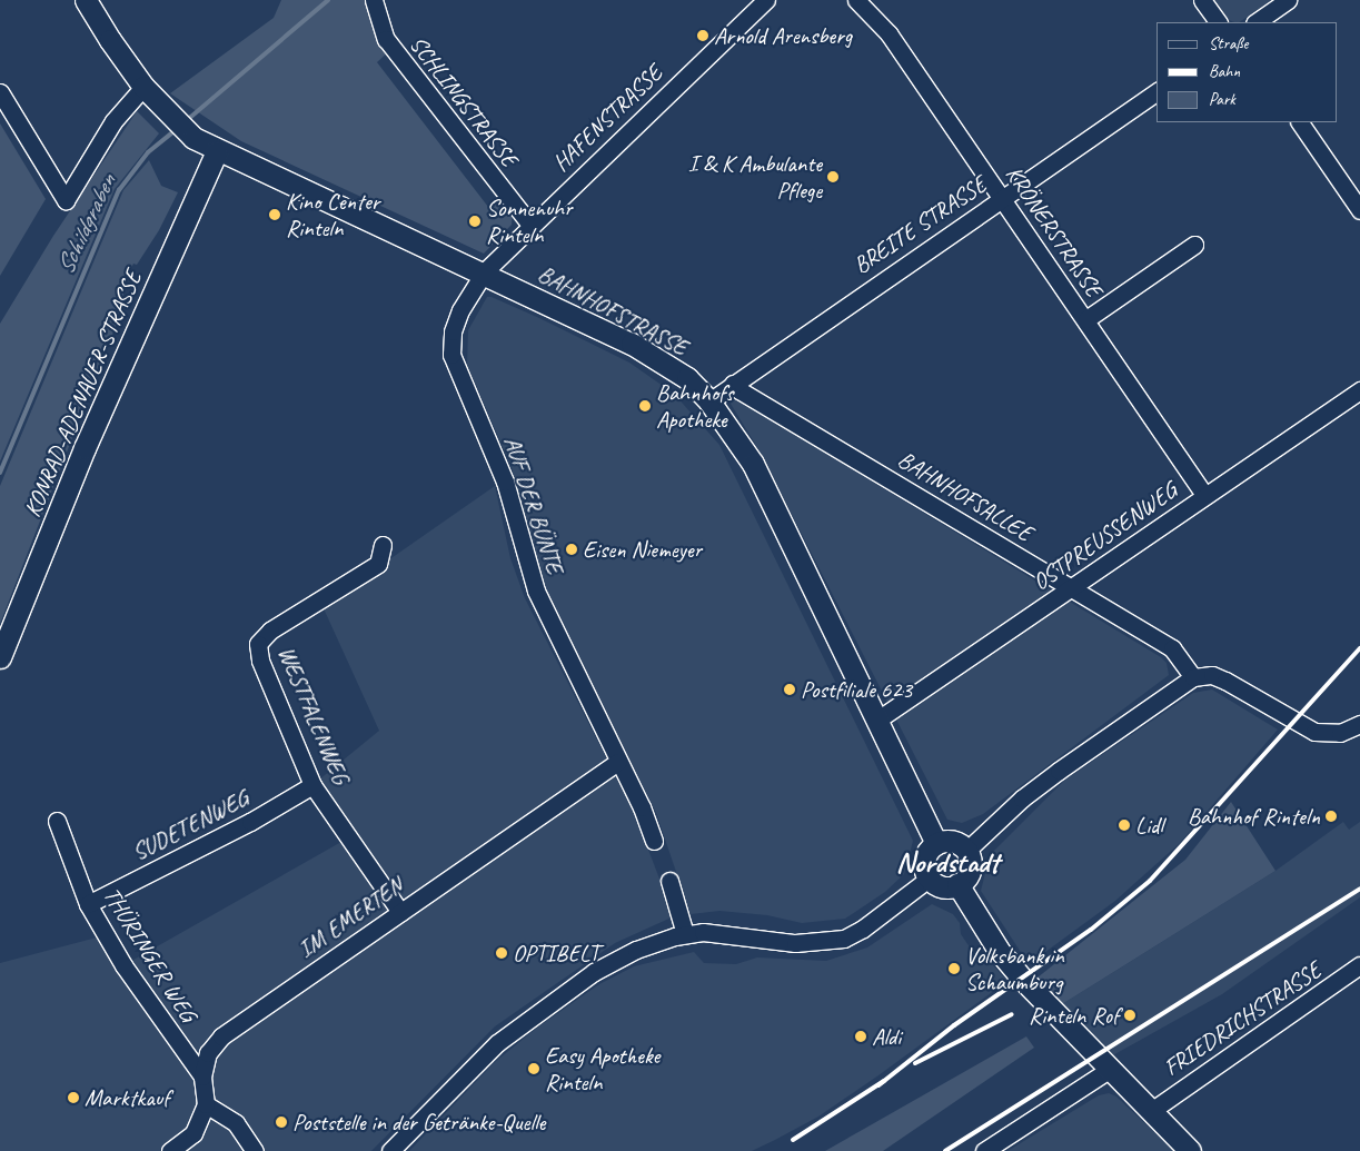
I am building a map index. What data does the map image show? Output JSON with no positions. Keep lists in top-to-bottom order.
{
  "streets": {
    "main road": ["BAHNHOFSTRASSE", "KONRAD-ADENAUER-STRASSE"],
    "street": [
      "SCHLINGSTRASSE",
      "HAFENSTRASSE",
      "BREITE STRASSE",
      "KRÖNERSTRASSE",
      "BAHNHOFSALLEE",
      "AUF DER BÜNTE",
      "OSTPREUSSENWEG",
      "WESTFALENWEG",
      "SUDETENWEG",
      "IM EMERTEN",
      "THÜRINGER WEG",
      "FRIEDRICHSTRASSE"
    ]
  },
  "crossings": [
    ["SCHLINGSTRASSE", "HAFENSTRASSE"],
    ["HAFENSTRASSE", "BAHNHOFSTRASSE"],
    ["HAFENSTRASSE", "AUF DER BÜNTE"],
    ["BREITE STRASSE", "KRÖNERSTRASSE"],
    ["BREITE STRASSE", "BAHNHOFSTRASSE"],
    ["BREITE STRASSE", "BAHNHOFSALLEE"],
    ["KRÖNERSTRASSE", "OSTPREUSSENWEG"],
    ["BAHNHOFSTRASSE", "KONRAD-ADENAUER-STRASSE"],
    ["BAHNHOFSTRASSE", "AUF DER BÜNTE"],
    ["BAHNHOFSTRASSE", "OSTPREUSSENWEG"],
    ["BAHNHOFSALLEE", "OSTPREUSSENWEG"],
    ["AUF DER BÜNTE", "IM EMERTEN"],
    ["WESTFALENWEG", "SUDETENWEG"],
    ["WESTFALENWEG", "IM EMERTEN"],
    ["SUDETENWEG", "THÜRINGER WEG"],
    ["IM EMERTEN", "THÜRINGER WEG"]
  ],
  "districts": ["Nordstadt"],
  "water": ["Schildgraben"],
  "places": [
    "Arnold Arensberg",
    "I & K Ambulante Pflege",
    "Kino Center Rinteln",
    "Sonnenuhr Rinteln",
    "Bahnhofs Apotheke",
    "Eisen Niemeyer",
    "Postfiliale 623",
    "Bahnhof Rinteln",
    "Lidl",
    "OPTIBELT",
    "Volksbank in Schaumburg",
    "Rinteln Rof",
    "Aldi",
    "Easy Apotheke Rinteln",
    "Marktkauf",
    "Poststelle in der Getränke-Quelle"
  ],
  "legend": ["Straße", "Bahn", "Park"]
}
